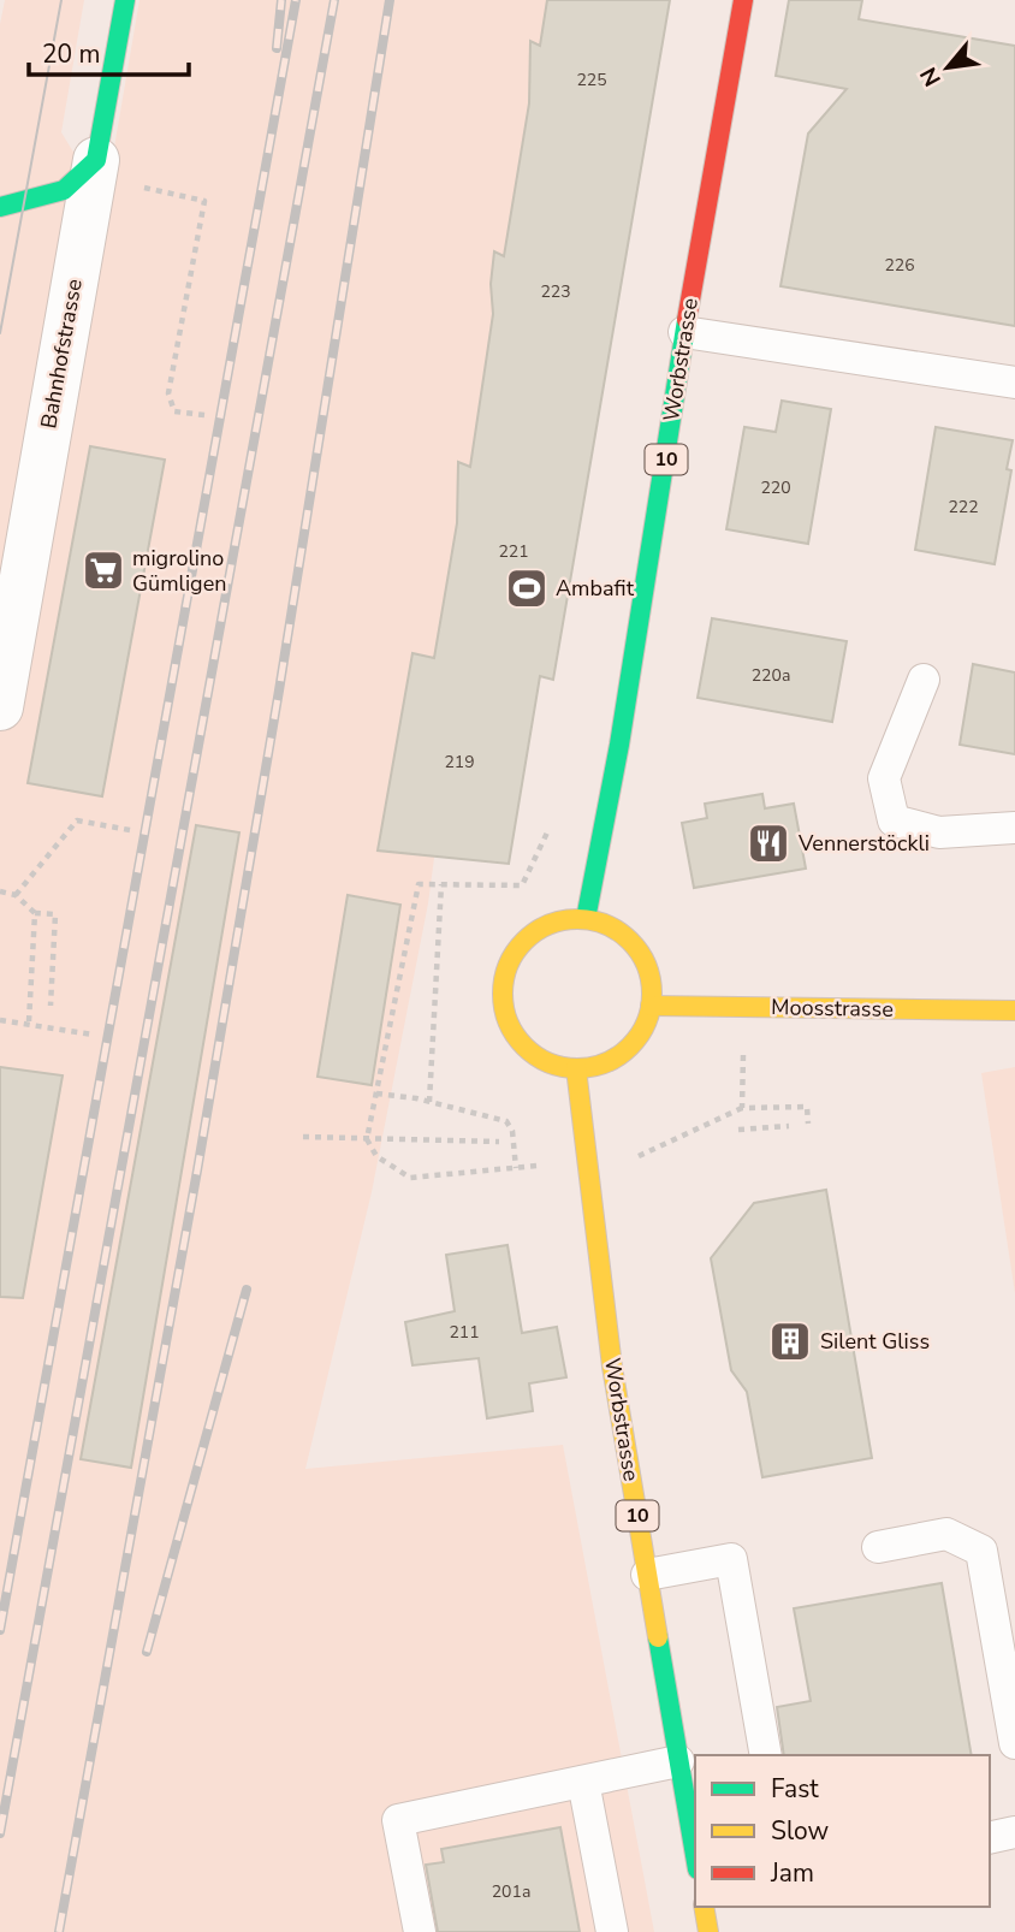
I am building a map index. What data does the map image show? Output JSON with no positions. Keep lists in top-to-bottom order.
{
  "streets": {
    "main road": [
      "Bahnhofstrasse",
      "Worbstrasse",
      "10",
      "Moosstrasse"
    ]
  },
  "crossings": [
    ["Worbstrasse", "Moosstrasse"]
  ],
  "places": {
    "supermarket": ["migrolino Gümligen"],
    "sports": ["Ambafit"],
    "restaurant": ["Vennerstöckli"],
    "building": ["Silent Gliss"]
  },
  "house_numbers": [
    "225",
    "226",
    "223",
    "220",
    "222",
    "221",
    "220a",
    "219",
    "211",
    "201a"
  ],
  "legend": ["Fast", "Slow", "Jam"],
  "scale_bar": "20 m",
  "north": "bottom left"
}
